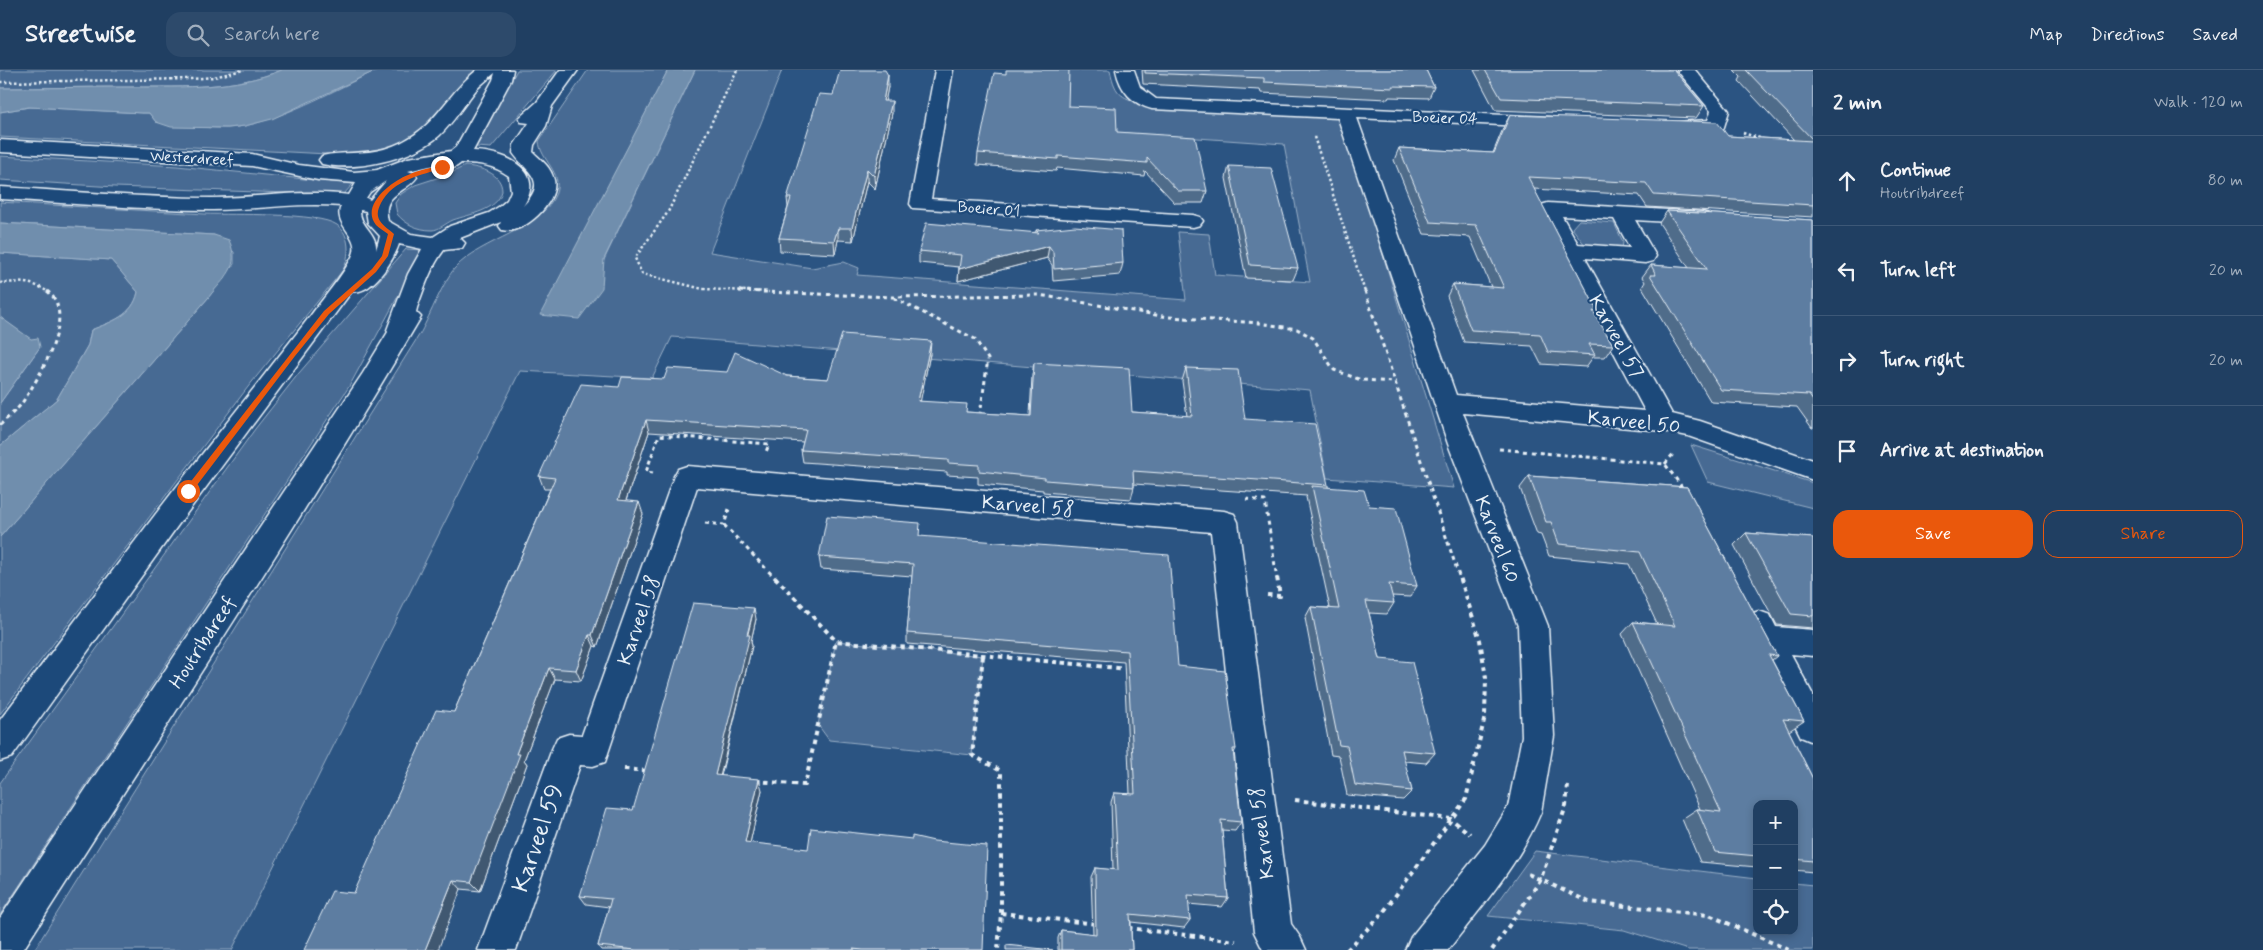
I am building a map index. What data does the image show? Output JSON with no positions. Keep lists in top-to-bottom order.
{
  "streets": {
    "street": [
      "Boeier 04",
      "Westerdreef",
      "Boeier 01",
      "Karveel 57",
      "Karveel 50",
      "Karveel 58",
      "Karveel 60",
      "Houtribdreef",
      "Karveel 59"
    ]
  },
  "crossings": [
    ["Boeier 04", "Karveel 60"],
    ["Karveel 57", "Karveel 50"],
    ["Karveel 50", "Karveel 60"],
    ["Karveel 58", "Karveel 59"]
  ],
  "page": {
    "header": "Streetwise",
    "search": "Search here",
    "nav": ["Map", "Directions", "Saved"],
    "heading": ["2 min", "Walk · 120 m"],
    "list": [
      ["Continue", "Houtribdreef", "80 m"],
      ["Turn left", "20 m"],
      ["Turn right", "20 m"],
      "Arrive at destination"
    ],
    "buttons": ["Save", "Share"],
    "map_buttons": ["+", "−"]
  }
}
